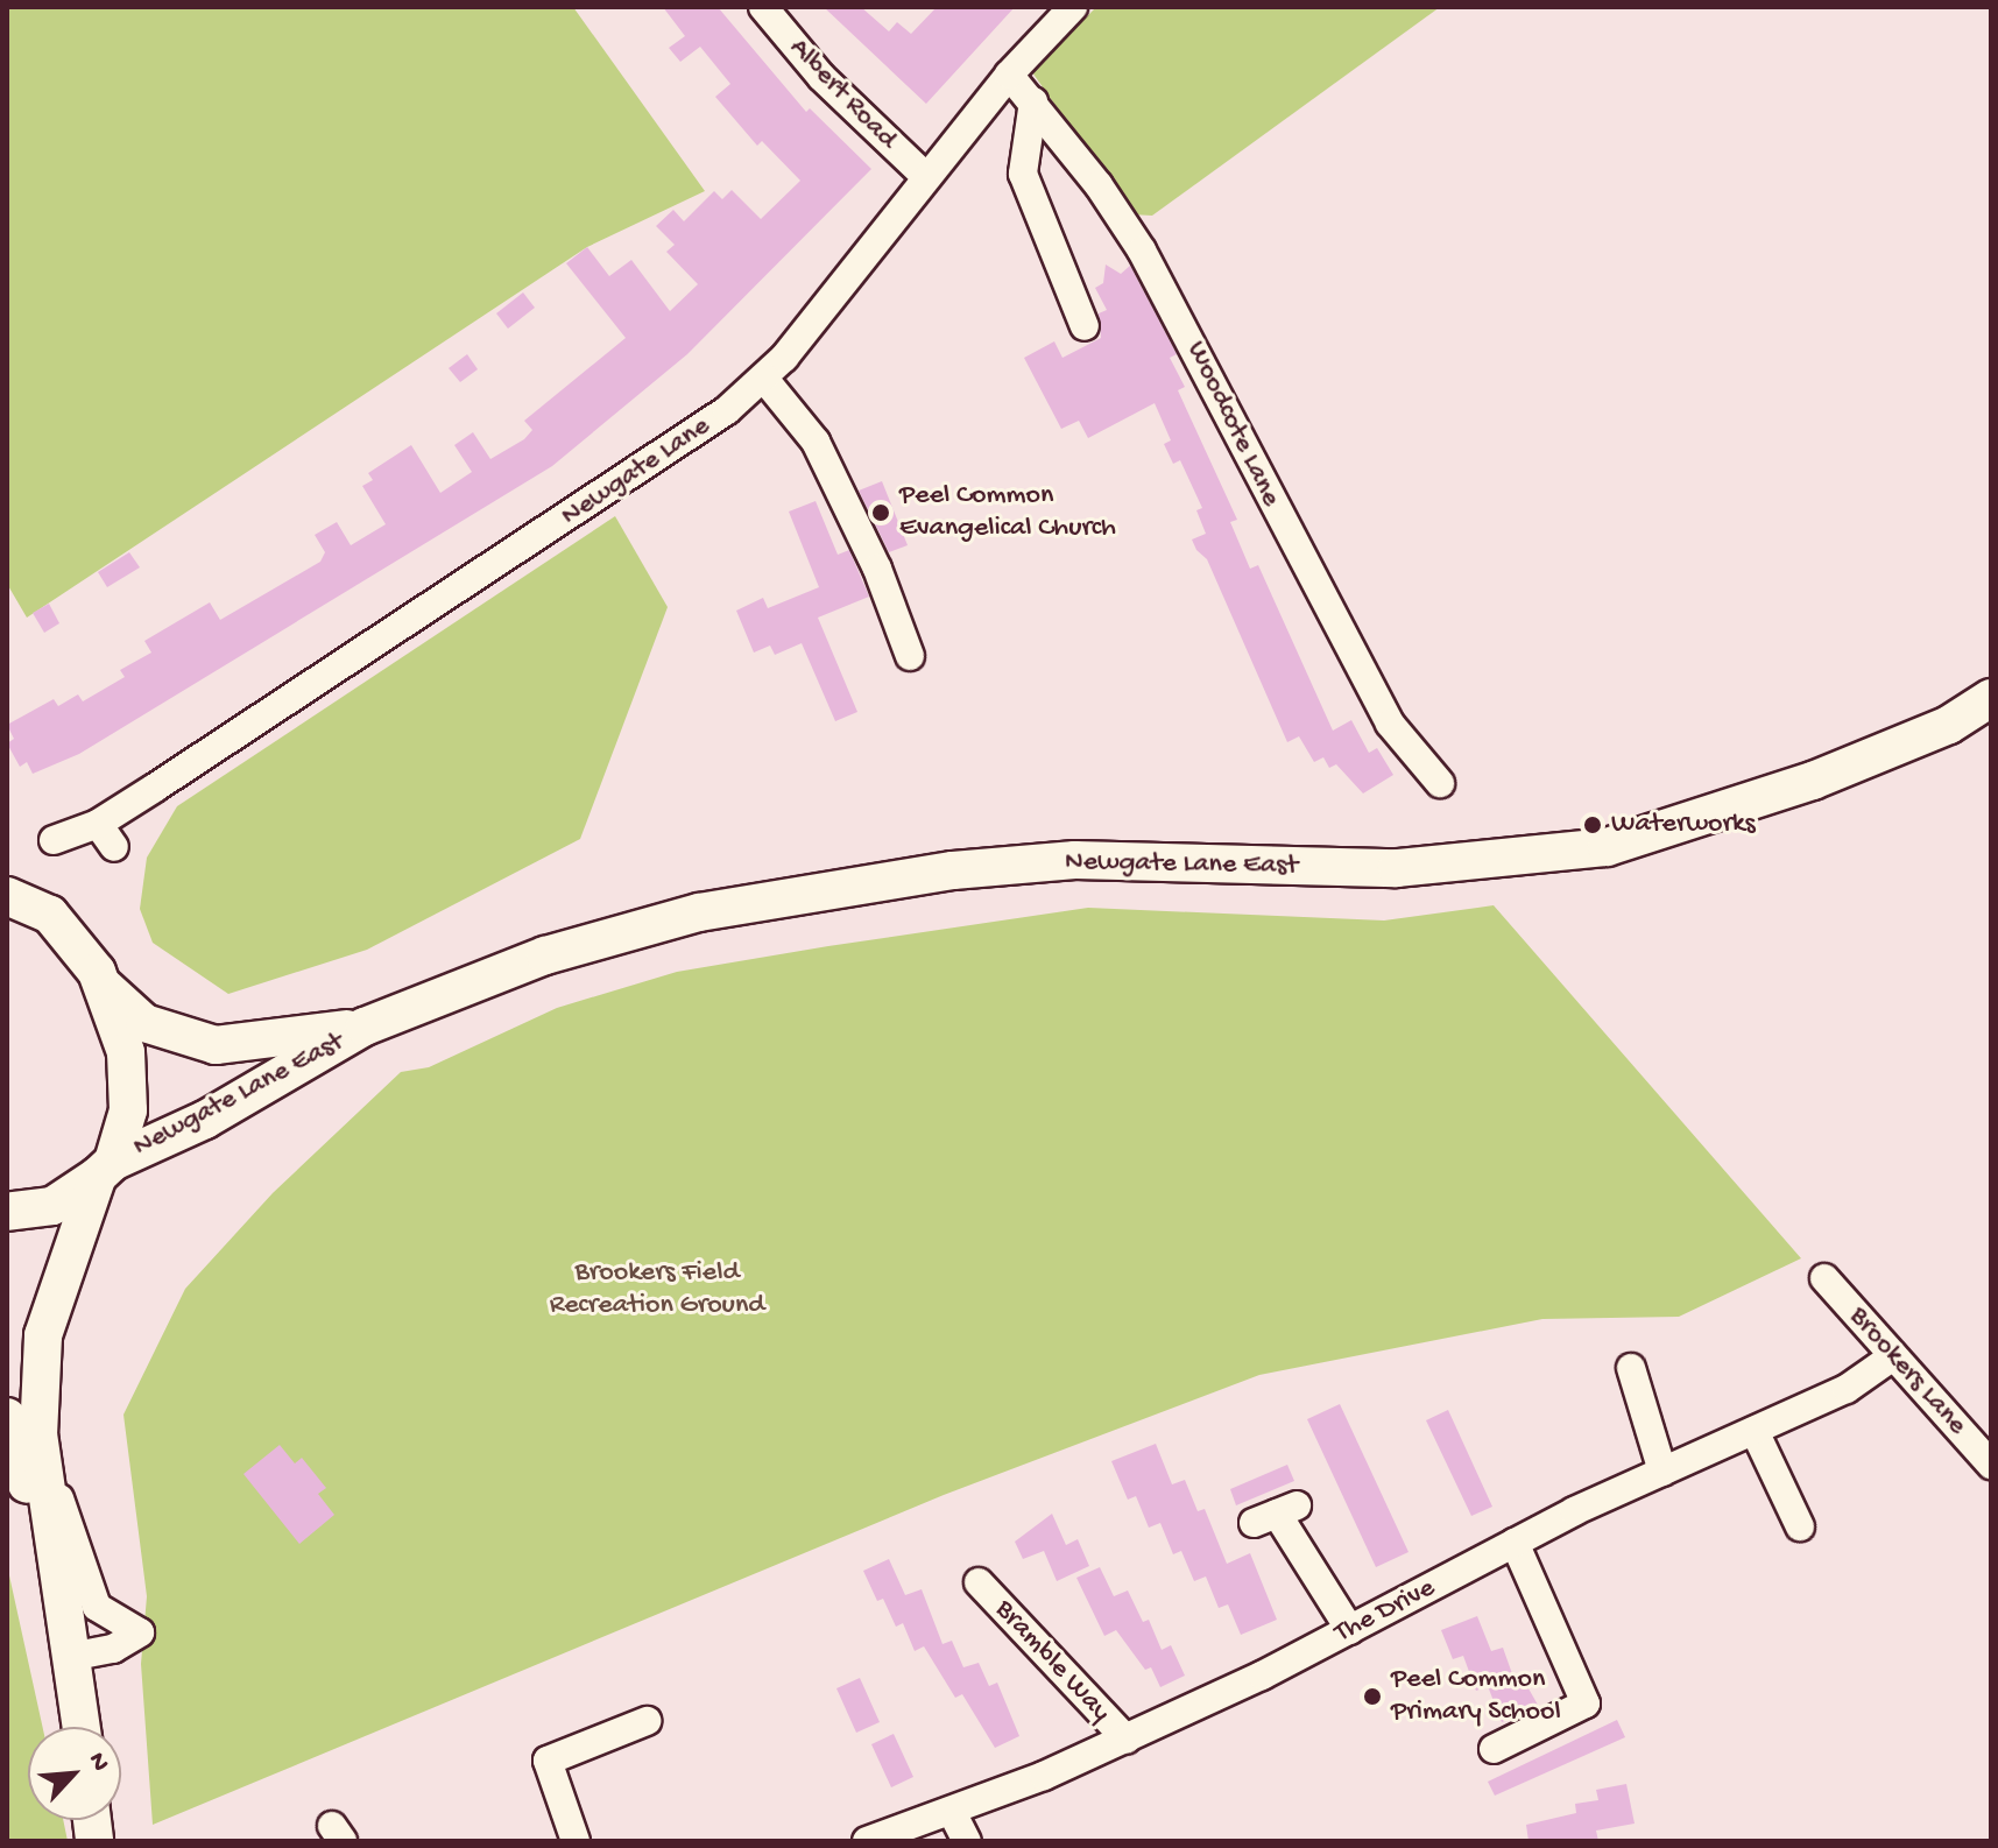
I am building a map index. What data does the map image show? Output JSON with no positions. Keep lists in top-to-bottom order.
{
  "streets": {
    "main road": ["Newgate Lane East"],
    "street": [
      "Albert Road",
      "Woodcote Lane",
      "Newgate Lane",
      "Brookers Lane",
      "The Drive",
      "Bramble Way"
    ]
  },
  "crossings": [
    ["Albert Road", "Newgate Lane"],
    ["Woodcote Lane", "Newgate Lane"],
    ["Brookers Lane", "The Drive"],
    ["The Drive", "Bramble Way"]
  ],
  "parks": ["Brookers Field Recreation Ground"],
  "places": ["Peel Common Evangelical Church", "Waterworks", "Peel Common Primary School"],
  "north": "top right"
}
